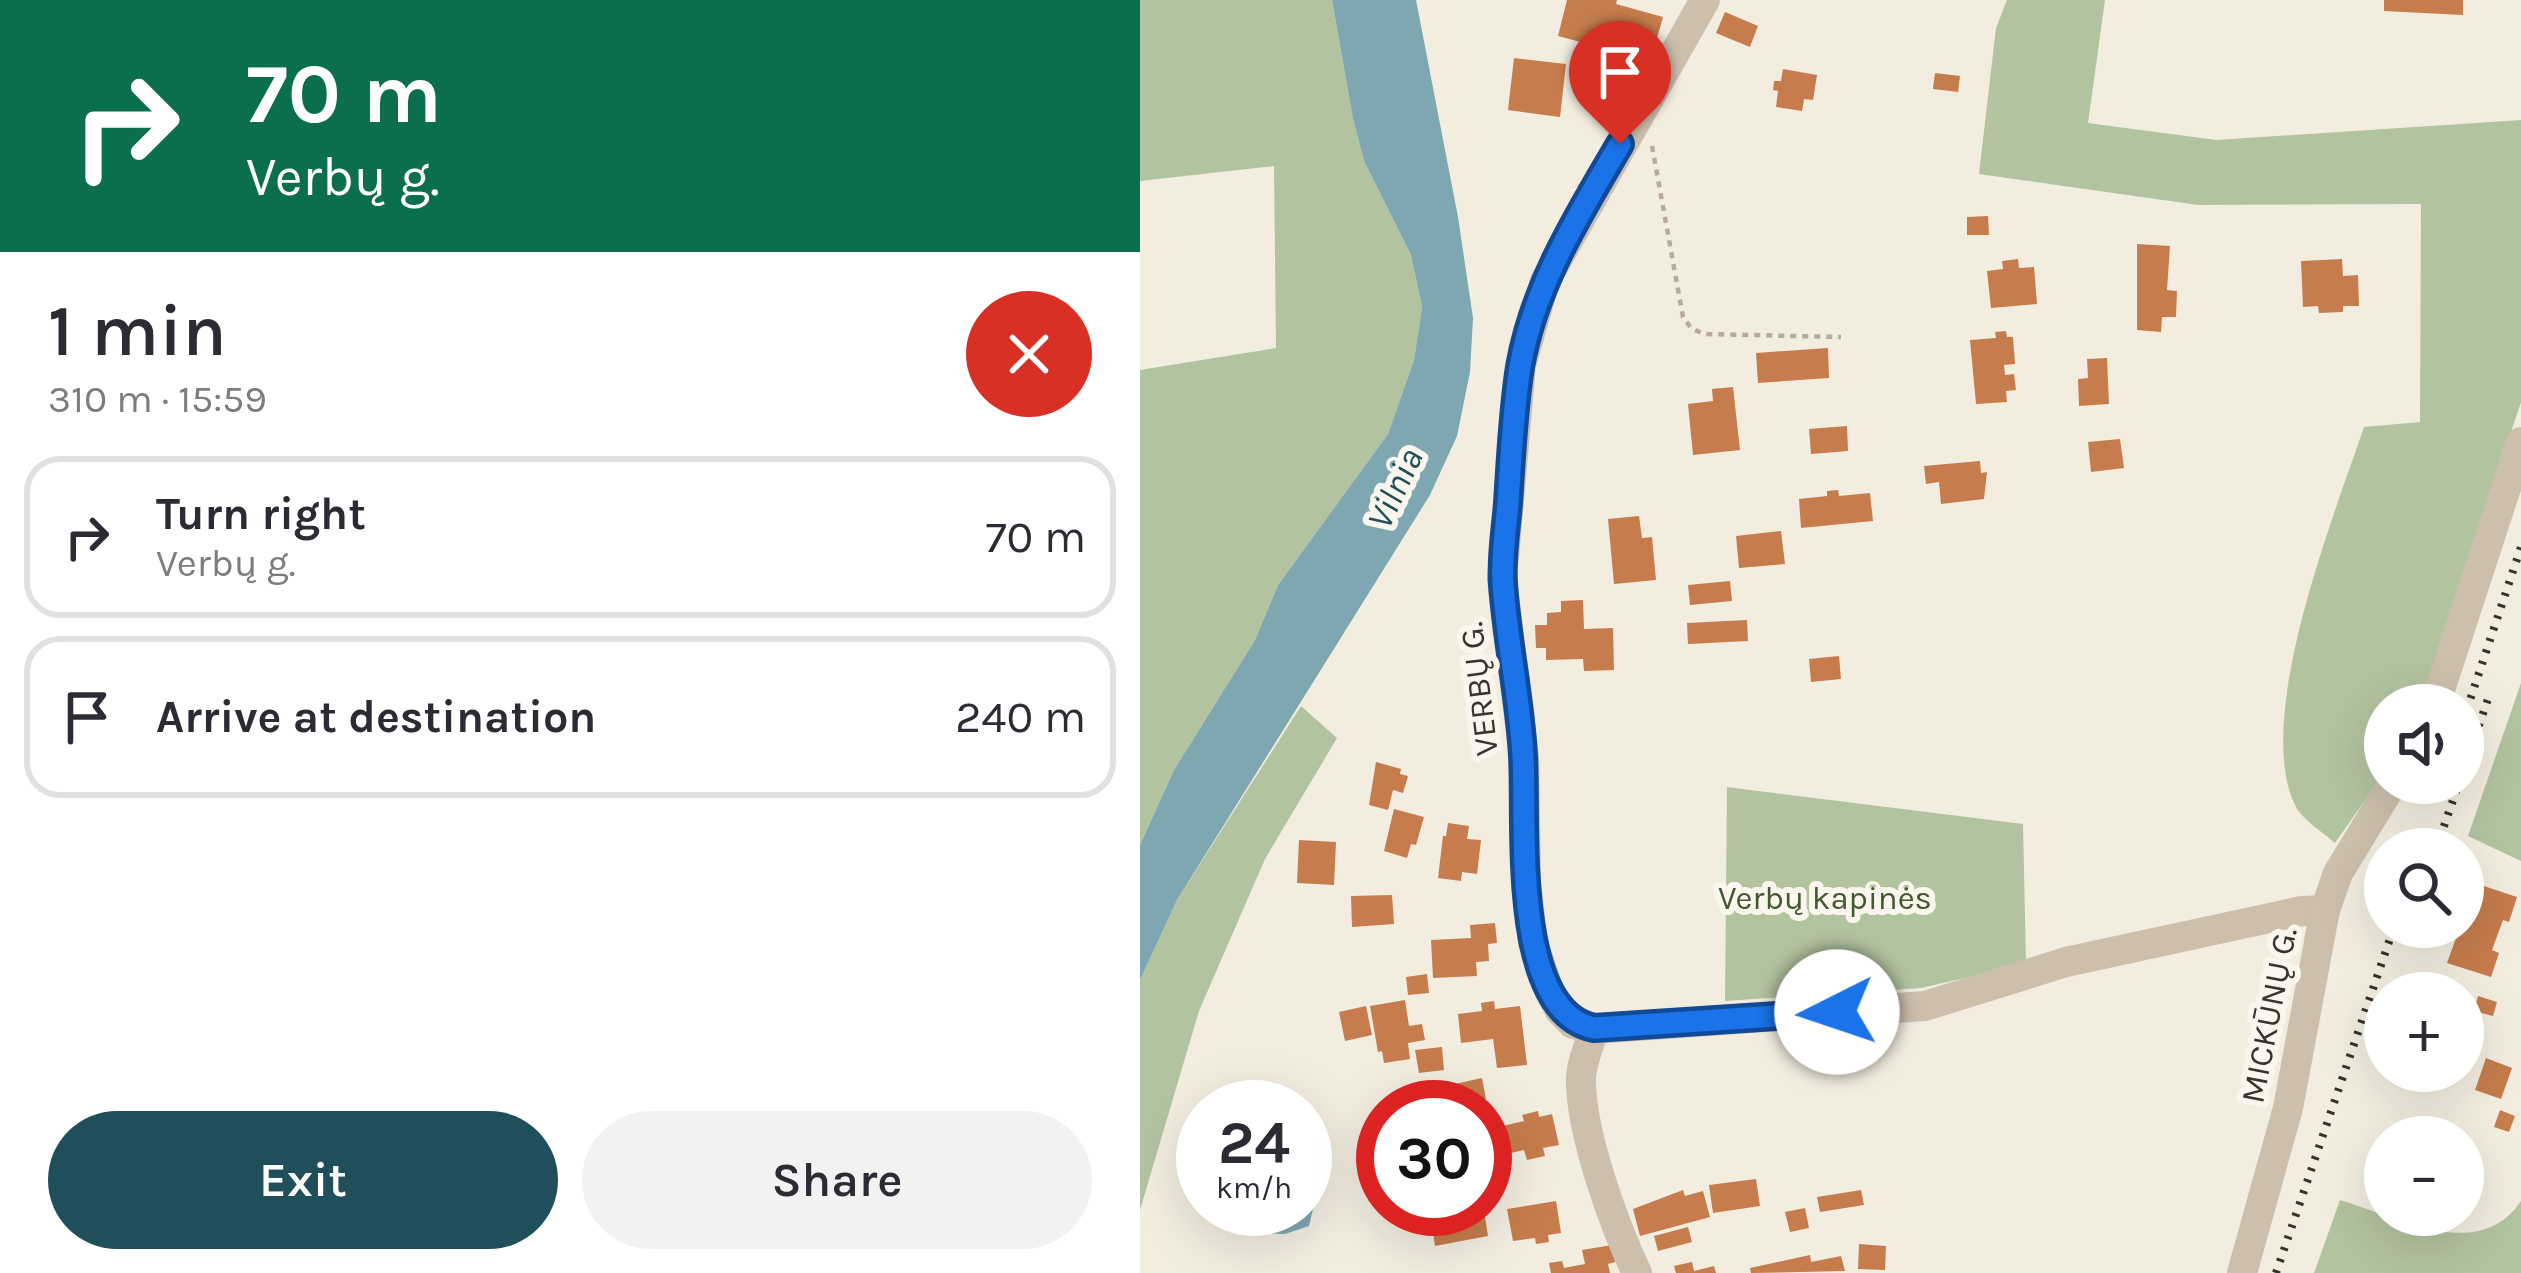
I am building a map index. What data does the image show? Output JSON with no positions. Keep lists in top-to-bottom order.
{
  "streets": {
    "street": ["VERBŲ G.", "MICKŪNŲ G."]
  },
  "water": ["Vilnia"],
  "parks": ["Verbų kapinės"],
  "page": {
    "turn": ["70 m", "Verbų g."],
    "heading": ["1 min", "310 m · 15:59"],
    "list": [
      {
        "name": "Turn right",
        "note": "Verbų g.",
        "value": "70 m"
      },
      {
        "name": "Arrive at destination",
        "value": "240 m"
      }
    ],
    "map_buttons": ["+", "−"],
    "speed": "24 km/h",
    "limit": "30",
    "buttons": ["Exit", "Share"]
  }
}
